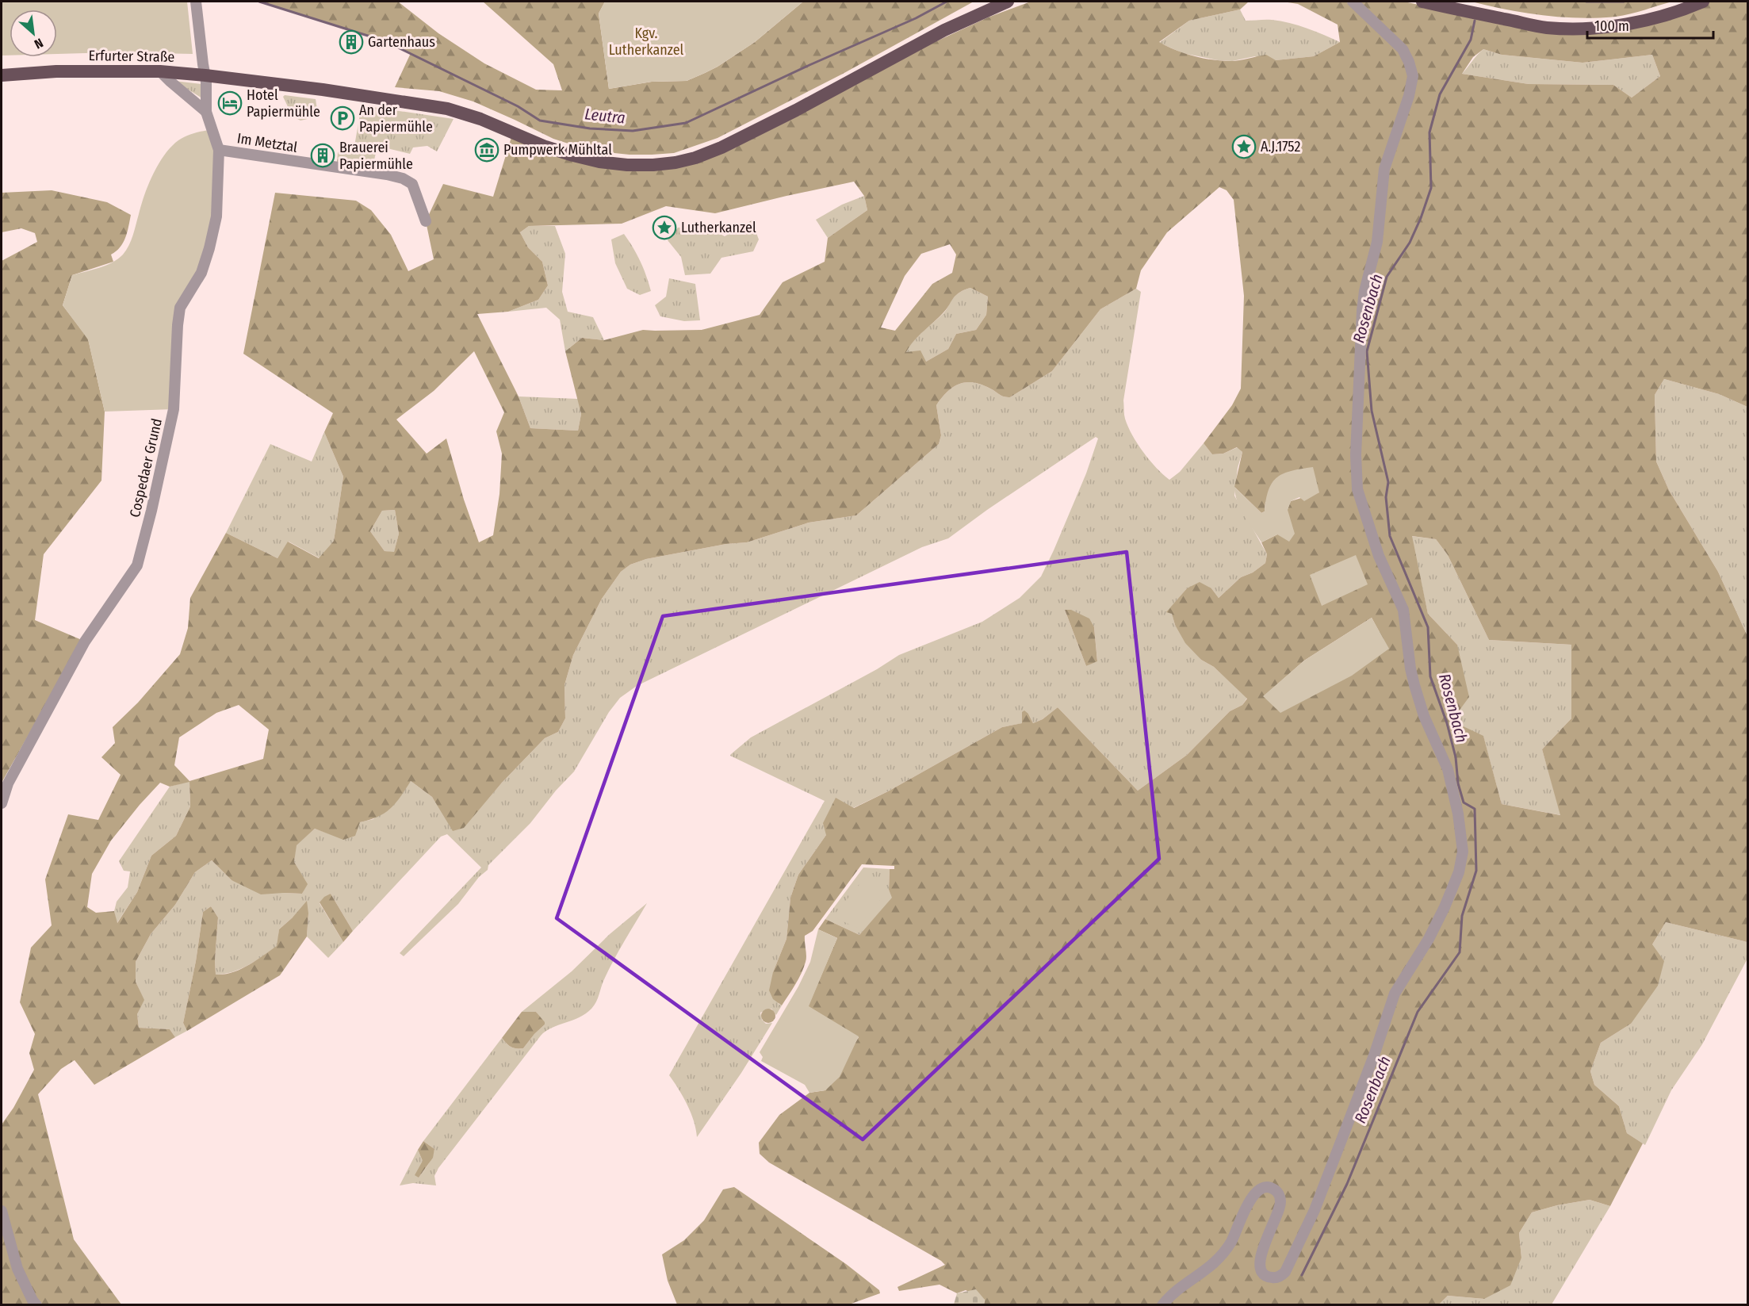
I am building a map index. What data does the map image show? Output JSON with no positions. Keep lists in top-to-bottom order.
{
  "streets": {
    "main road": ["Erfurter Straße"],
    "street": ["Im Metztal", "Cospedaer Grund"]
  },
  "crossings": [
    ["Erfurter Straße", "Cospedaer Grund"],
    ["Im Metztal", "Cospedaer Grund"]
  ],
  "water": ["Leutra", "Rosenbach"],
  "parks": ["Kgv. Lutherkanzel"],
  "places": {
    "building": ["Gartenhaus", "Brauerei Papiermühle"],
    "hotel": ["Hotel Papiermühle"],
    "parking": ["An der Papiermühle"],
    "place": ["A.J.1752", "Lutherkanzel"],
    "museum": ["Pumpwerk Mühltal"]
  },
  "scale_bar": "100 m",
  "north": "bottom right"
}
